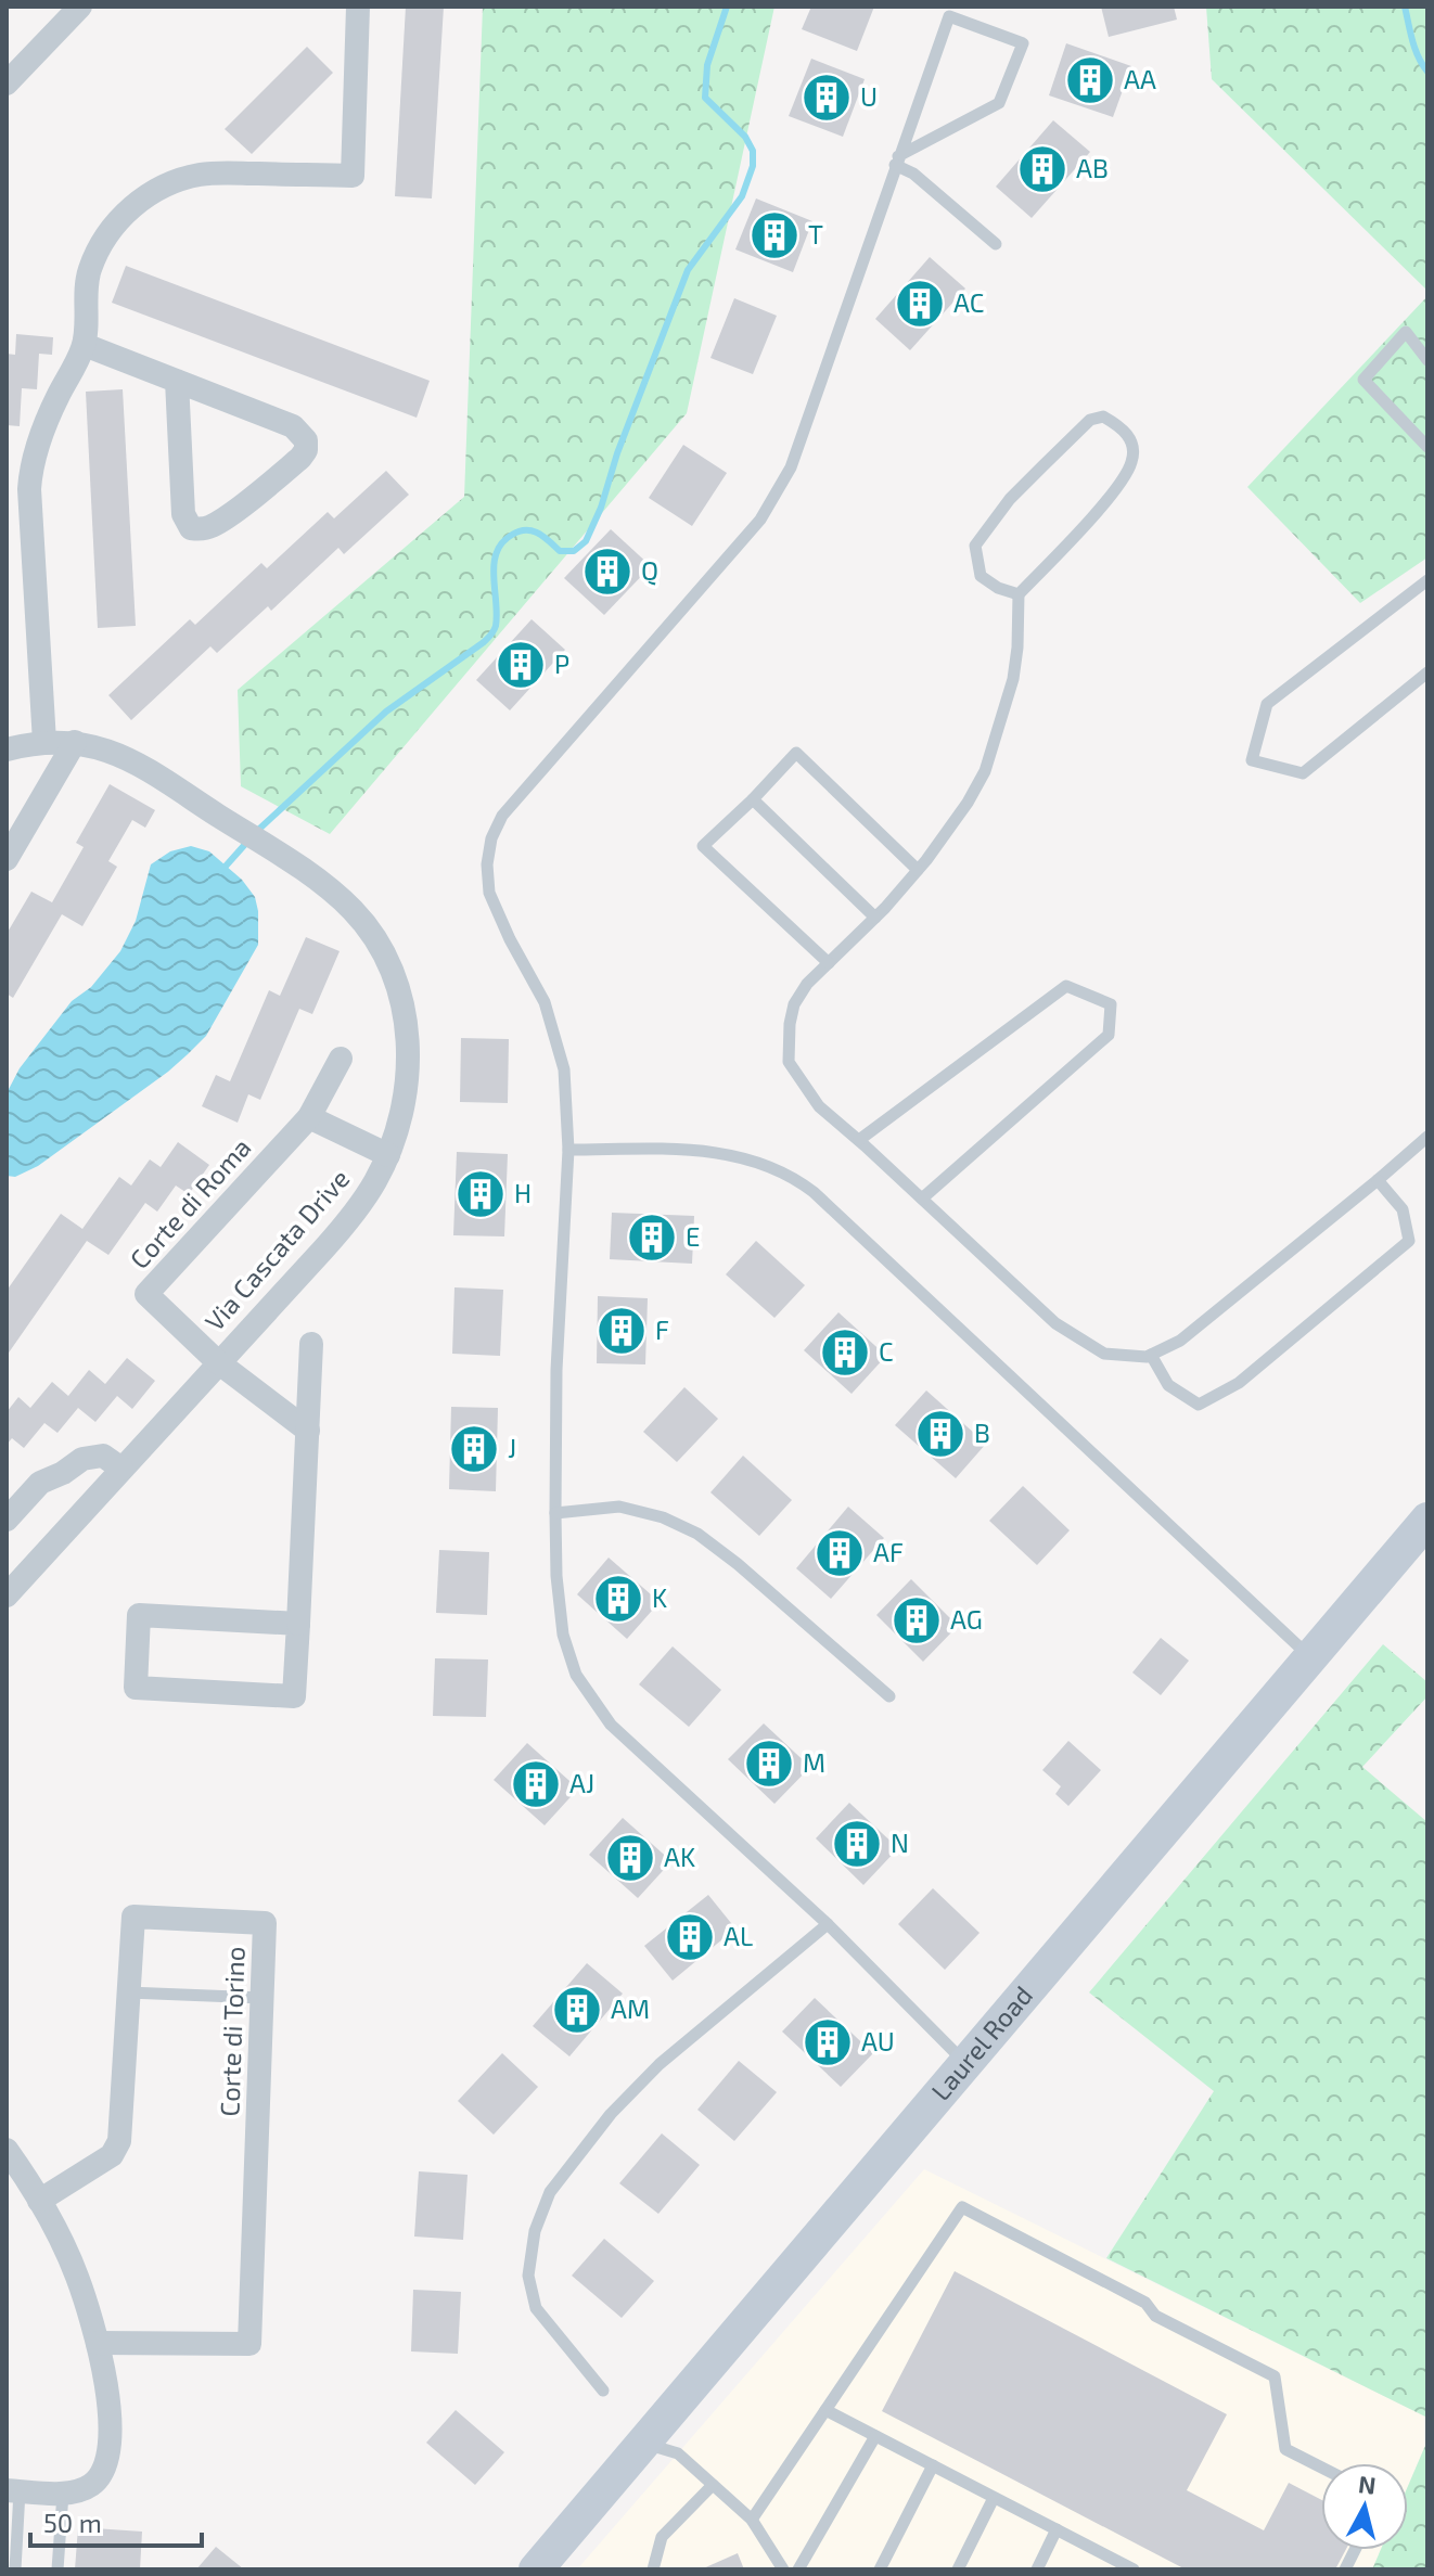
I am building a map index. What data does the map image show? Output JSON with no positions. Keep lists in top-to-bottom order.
{
  "streets": {
    "main road": ["Laurel Road"],
    "street": ["Corte di Roma", "Via Cascata Drive", "Corte di Torino"]
  },
  "crossings": [
    ["Corte di Roma", "Via Cascata Drive"]
  ],
  "places": {
    "building": [
      "AA",
      "U",
      "AB",
      "T",
      "AC",
      "Q",
      "P",
      "H",
      "E",
      "F",
      "C",
      "B",
      "J",
      "AF",
      "K",
      "AG",
      "M",
      "AJ",
      "N",
      "AK",
      "AL",
      "AM",
      "AU"
    ]
  },
  "scale_bar": "50 m",
  "north": "top"
}
